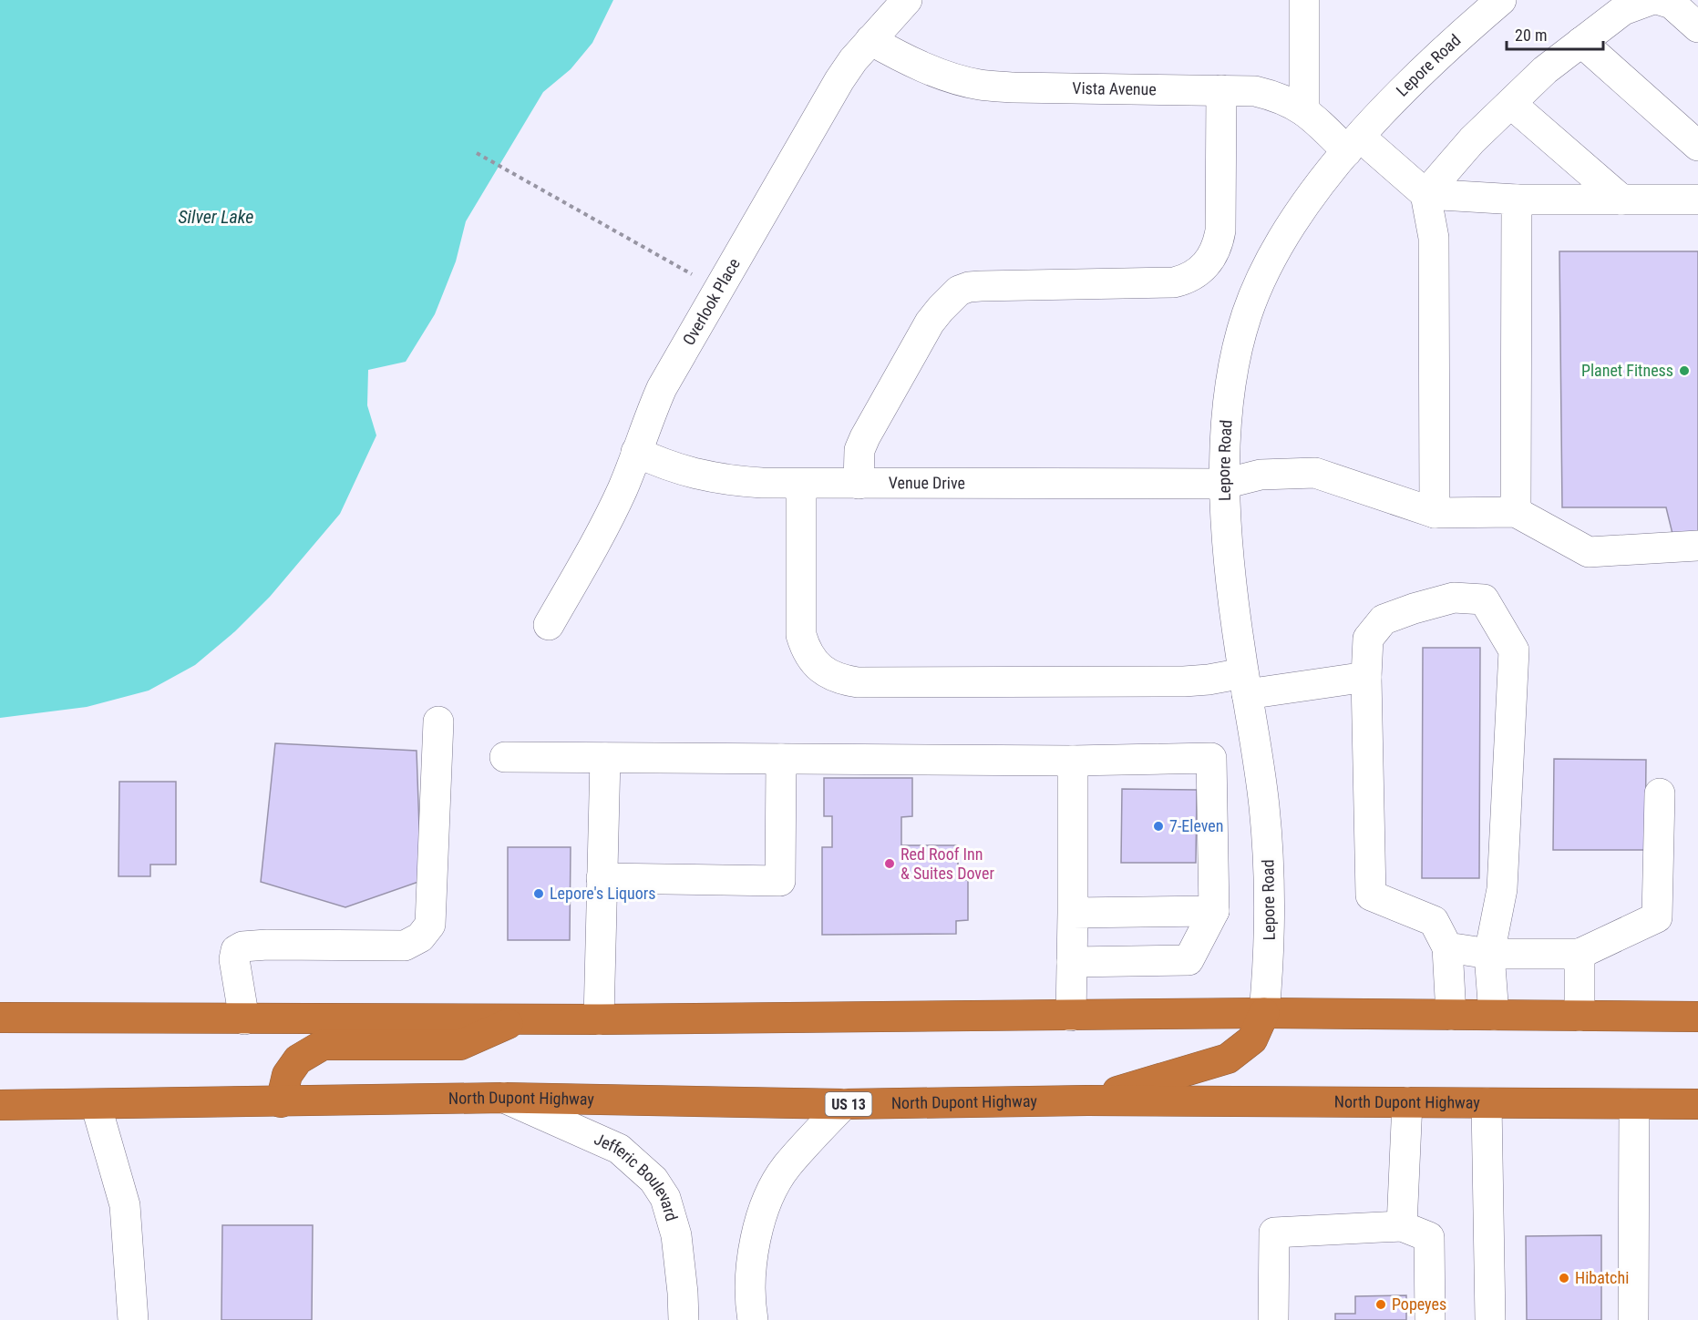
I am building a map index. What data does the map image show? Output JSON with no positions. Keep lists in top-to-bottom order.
{
  "streets": {
    "highway": ["North Dupont Highway", "US 13"],
    "street": [
      "Lepore Road",
      "Vista Avenue",
      "Overlook Place",
      "Venue Drive",
      "Jefferic Boulevard"
    ]
  },
  "crossings": [
    ["Lepore Road", "Vista Avenue"],
    ["Lepore Road", "Venue Drive"],
    ["Vista Avenue", "Overlook Place"],
    ["Overlook Place", "Venue Drive"],
    ["North Dupont Highway", "Jefferic Boulevard"]
  ],
  "water": ["Silver Lake"],
  "places": [
    "Planet Fitness",
    "7-Eleven",
    "Red Roof Inn & Suites Dover",
    "Lepore's Liquors",
    "Hibatchi",
    "Popeyes"
  ],
  "scale_bar": "20 m"
}
